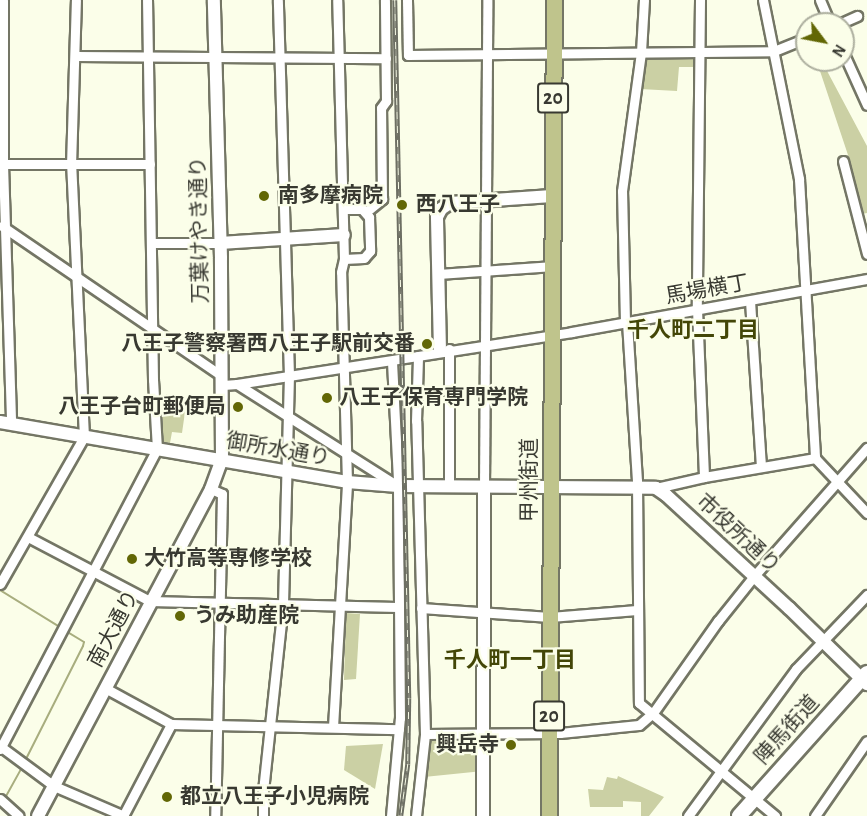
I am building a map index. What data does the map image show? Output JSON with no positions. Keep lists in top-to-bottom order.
{
  "streets": {
    "highway": ["20", "甲州街道"],
    "main road": ["陣馬街道"],
    "street": [
      "万葉けやき通り",
      "馬場横丁",
      "御所水通り",
      "市役所通り",
      "南大通り"
    ]
  },
  "crossings": [
    ["万葉けやき通り", "馬場横丁"],
    ["万葉けやき通り", "御所水通り"],
    ["万葉けやき通り", "南大通り"],
    ["馬場横丁", "甲州街道"],
    ["御所水通り", "甲州街道"],
    ["御所水通り", "南大通り"],
    ["市役所通り", "陣馬街道"]
  ],
  "districts": ["千人町二丁目", "千人町一丁目"],
  "places": [
    "南多摩病院",
    "西八王子",
    "八王子警察署西八王子駅前交番",
    "八王子保育専門学院",
    "八王子台町郵便局",
    "大竹高等専修学校",
    "うみ助産院",
    "興岳寺",
    "都立八王子小児病院"
  ],
  "north": "bottom right"
}
